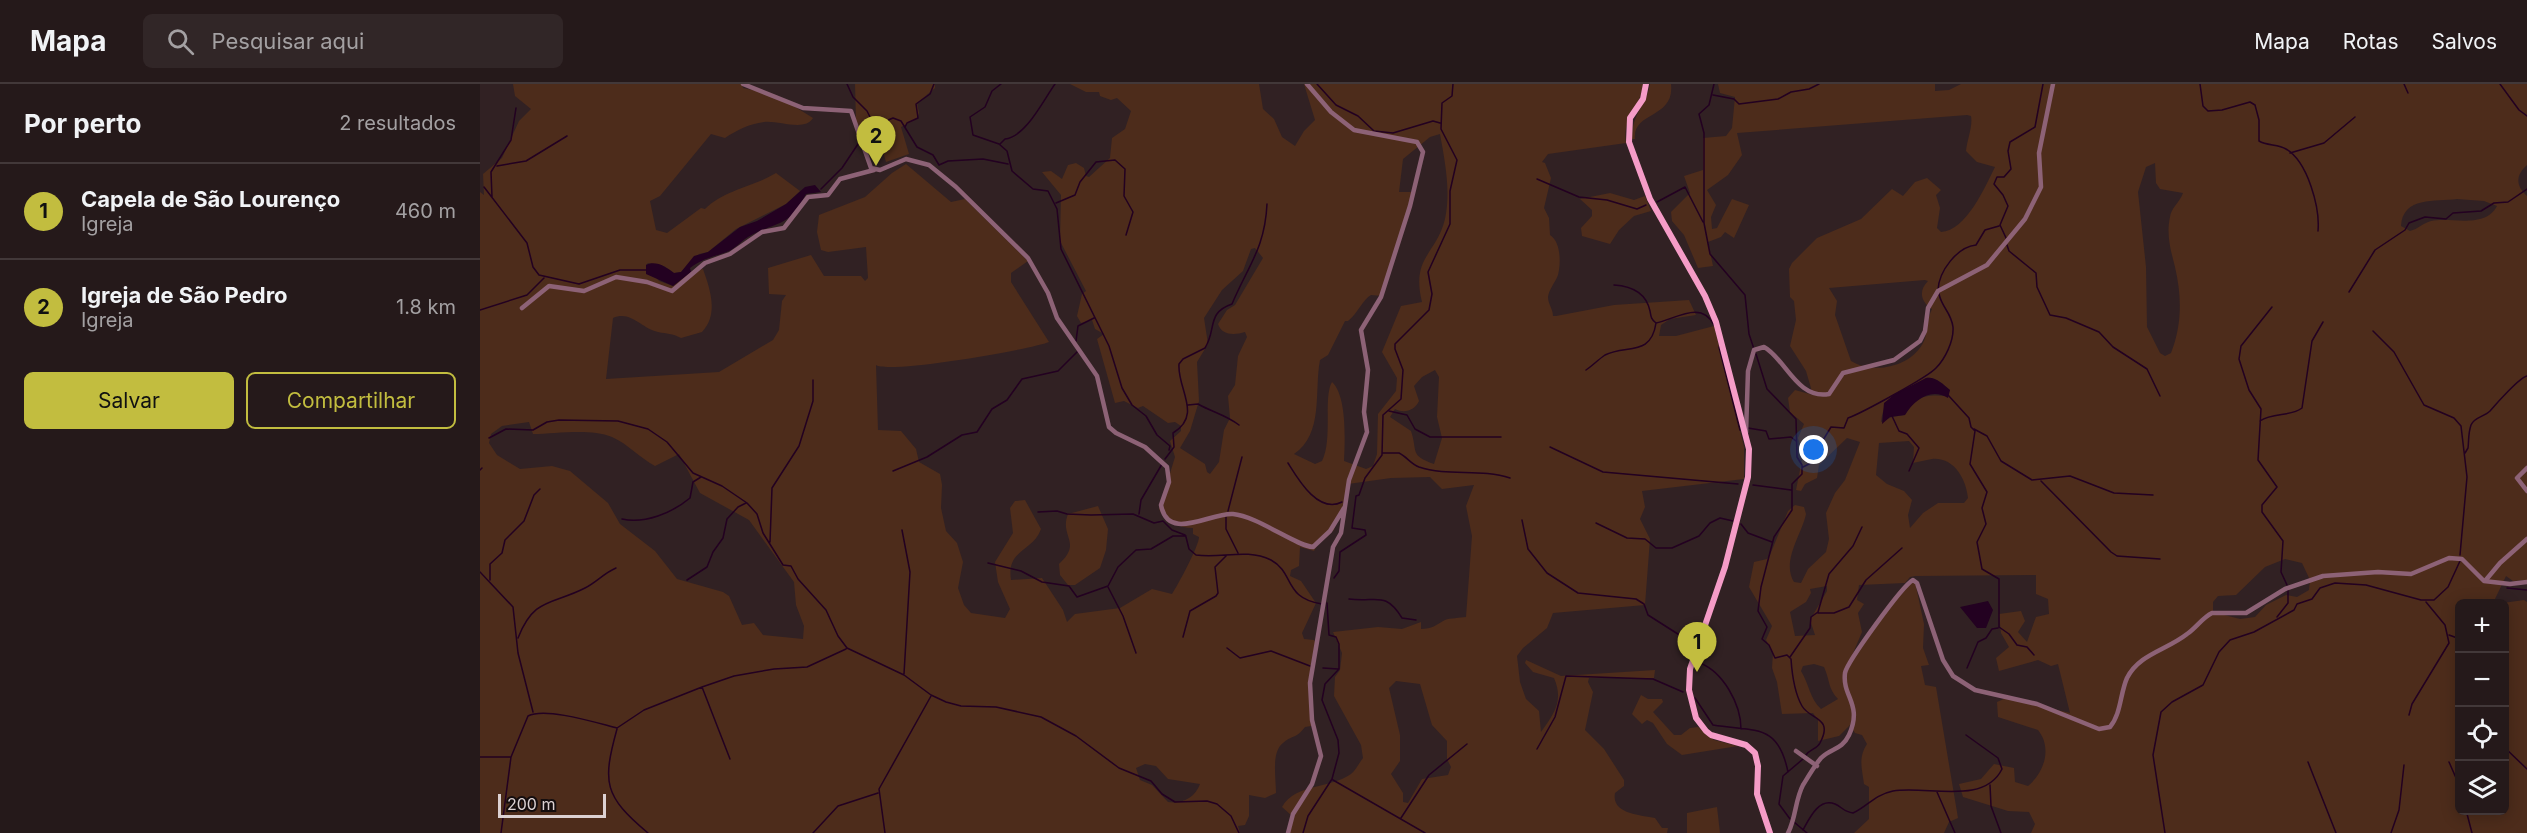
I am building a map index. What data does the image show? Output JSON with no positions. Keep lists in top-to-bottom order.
{
  "scale_bar": "200 m",
  "page": {
    "header": "Mapa",
    "search": "Pesquisar aqui",
    "nav": ["Mapa", "Rotas", "Salvos"],
    "heading": ["Por perto", "2 resultados"],
    "pins": ["2", "1"],
    "list": [
      {
        "mark": "1",
        "name": "Capela de São Lourenço",
        "note": "Igreja",
        "value": "460 m"
      },
      {
        "mark": "2",
        "name": "Igreja de São Pedro",
        "note": "Igreja",
        "value": "1.8 km"
      }
    ],
    "buttons": ["Salvar", "Compartilhar"],
    "map_buttons": ["+", "−"],
    "scale": "200 m"
  }
}
